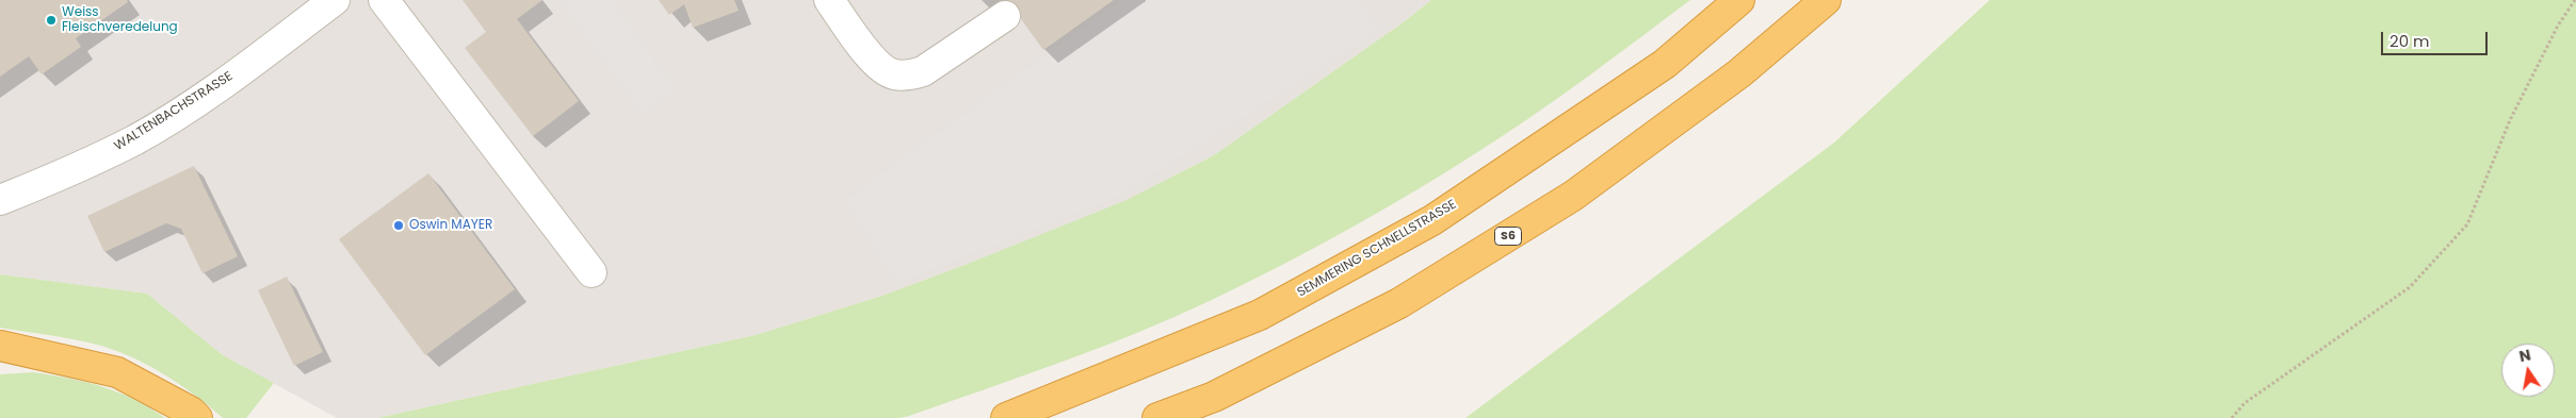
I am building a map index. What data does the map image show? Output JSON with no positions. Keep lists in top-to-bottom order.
{
  "streets": {
    "highway": ["S6", "SEMMERING SCHNELLSTRASSE"],
    "street": ["WALTENBACHSTRASSE"]
  },
  "places": ["Weiss Fleischveredelung", "Oswin MAYER"],
  "scale_bar": "20 m",
  "north": "top"
}
